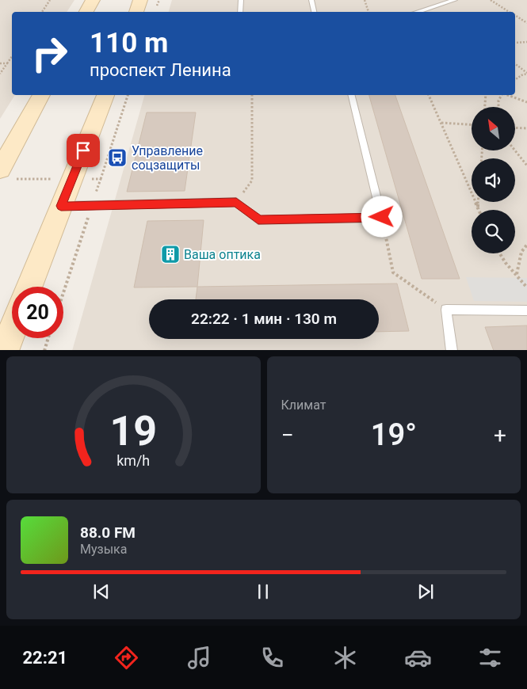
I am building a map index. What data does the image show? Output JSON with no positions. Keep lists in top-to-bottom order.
{
  "places": {
    "bus stop": ["Управление соцзащиты"],
    "building": ["Ваша оптика"]
  },
  "north": "top left",
  "page": {
    "turn": ["110 m", "проспект Ленина"],
    "limit": "20",
    "trip": "22:22 · 1 мин · 130 m",
    "tile": "Климат",
    "heat": ["−", "19°", "+"],
    "song": ["88.0 FM", "Музыка"],
    "tabs": "22:21",
    "gauge": ["19", "km/h"]
  }
}
